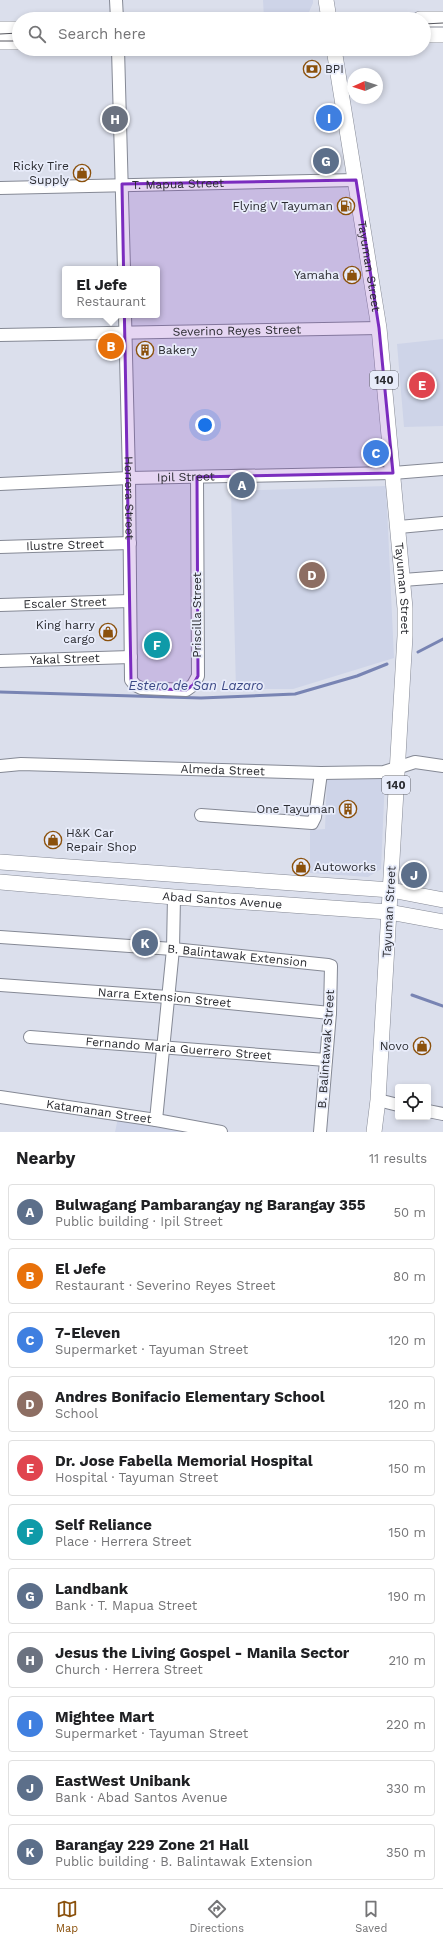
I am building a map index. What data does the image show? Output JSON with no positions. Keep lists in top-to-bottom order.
{
  "streets": {
    "main road": ["Tayuman Street", "140", "Abad Santos Avenue"],
    "street": [
      "T. Mapua Street",
      "Severino Reyes Street",
      "Ipil Street",
      "Herrera Street",
      "Ilustre Street",
      "Escaler Street",
      "Priscilla Street",
      "Yakal Street",
      "Almeda Street",
      "B. Balintawak Extension",
      "Narra Extension Street",
      "Fernando Maria Guerrero Street",
      "B. Balintawak Street",
      "Katamanan Street"
    ]
  },
  "crossings": [
    ["T. Mapua Street", "Tayuman Street"],
    ["Tayuman Street", "Severino Reyes Street"],
    ["Tayuman Street", "Ipil Street"],
    ["Tayuman Street", "Almeda Street"],
    ["Tayuman Street", "Abad Santos Avenue"],
    ["Severino Reyes Street", "Herrera Street"],
    ["Ipil Street", "Herrera Street"],
    ["Ipil Street", "Priscilla Street"],
    ["Herrera Street", "Ilustre Street"],
    ["Herrera Street", "Escaler Street"],
    ["Herrera Street", "Priscilla Street"],
    ["Herrera Street", "Yakal Street"],
    ["B. Balintawak Extension", "B. Balintawak Street"],
    ["Narra Extension Street", "B. Balintawak Street"],
    ["Fernando Maria Guerrero Street", "B. Balintawak Street"]
  ],
  "water": ["Estero de San Lazaro"],
  "places": {
    "bank": ["BPI"],
    "shop": [
      "Ricky Tire Supply",
      "Yamaha",
      "King harry cargo",
      "H&K Car Repair Shop",
      "Autoworks",
      "Novo"
    ],
    "fuel station": ["Flying V Tayuman"],
    "building": ["Bakery", "One Tayuman"]
  },
  "north": "left",
  "page": {
    "search": "Search here",
    "pins": [
      "I",
      "H",
      "G",
      "B",
      "E",
      "C",
      "A",
      "D",
      "F",
      "J",
      "K"
    ],
    "popup": ["El Jefe", "Restaurant"],
    "heading": ["Nearby", "11 results"],
    "list": [
      {
        "mark": "A",
        "name": "Bulwagang Pambarangay ng Barangay 355",
        "note": "Public building · Ipil Street",
        "value": "50 m"
      },
      {
        "mark": "B",
        "name": "El Jefe",
        "note": "Restaurant · Severino Reyes Street",
        "value": "80 m"
      },
      {
        "mark": "C",
        "name": "7-Eleven",
        "note": "Supermarket · Tayuman Street",
        "value": "120 m"
      },
      {
        "mark": "D",
        "name": "Andres Bonifacio Elementary School",
        "note": "School",
        "value": "120 m"
      },
      {
        "mark": "E",
        "name": "Dr. Jose Fabella Memorial Hospital",
        "note": "Hospital · Tayuman Street",
        "value": "150 m"
      },
      {
        "mark": "F",
        "name": "Self Reliance",
        "note": "Place · Herrera Street",
        "value": "150 m"
      },
      {
        "mark": "G",
        "name": "Landbank",
        "note": "Bank · T. Mapua Street",
        "value": "190 m"
      },
      {
        "mark": "H",
        "name": "Jesus the Living Gospel - Manila Sector",
        "note": "Church · Herrera Street",
        "value": "210 m"
      },
      {
        "mark": "I",
        "name": "Mightee Mart",
        "note": "Supermarket · Tayuman Street",
        "value": "220 m"
      },
      {
        "mark": "J",
        "name": "EastWest Unibank",
        "note": "Bank · Abad Santos Avenue",
        "value": "330 m"
      },
      {
        "mark": "K",
        "name": "Barangay 229 Zone 21 Hall",
        "note": "Public building · B. Balintawak Extension",
        "value": "350 m"
      }
    ],
    "nav": ["Map", "Directions", "Saved"]
  }
}
